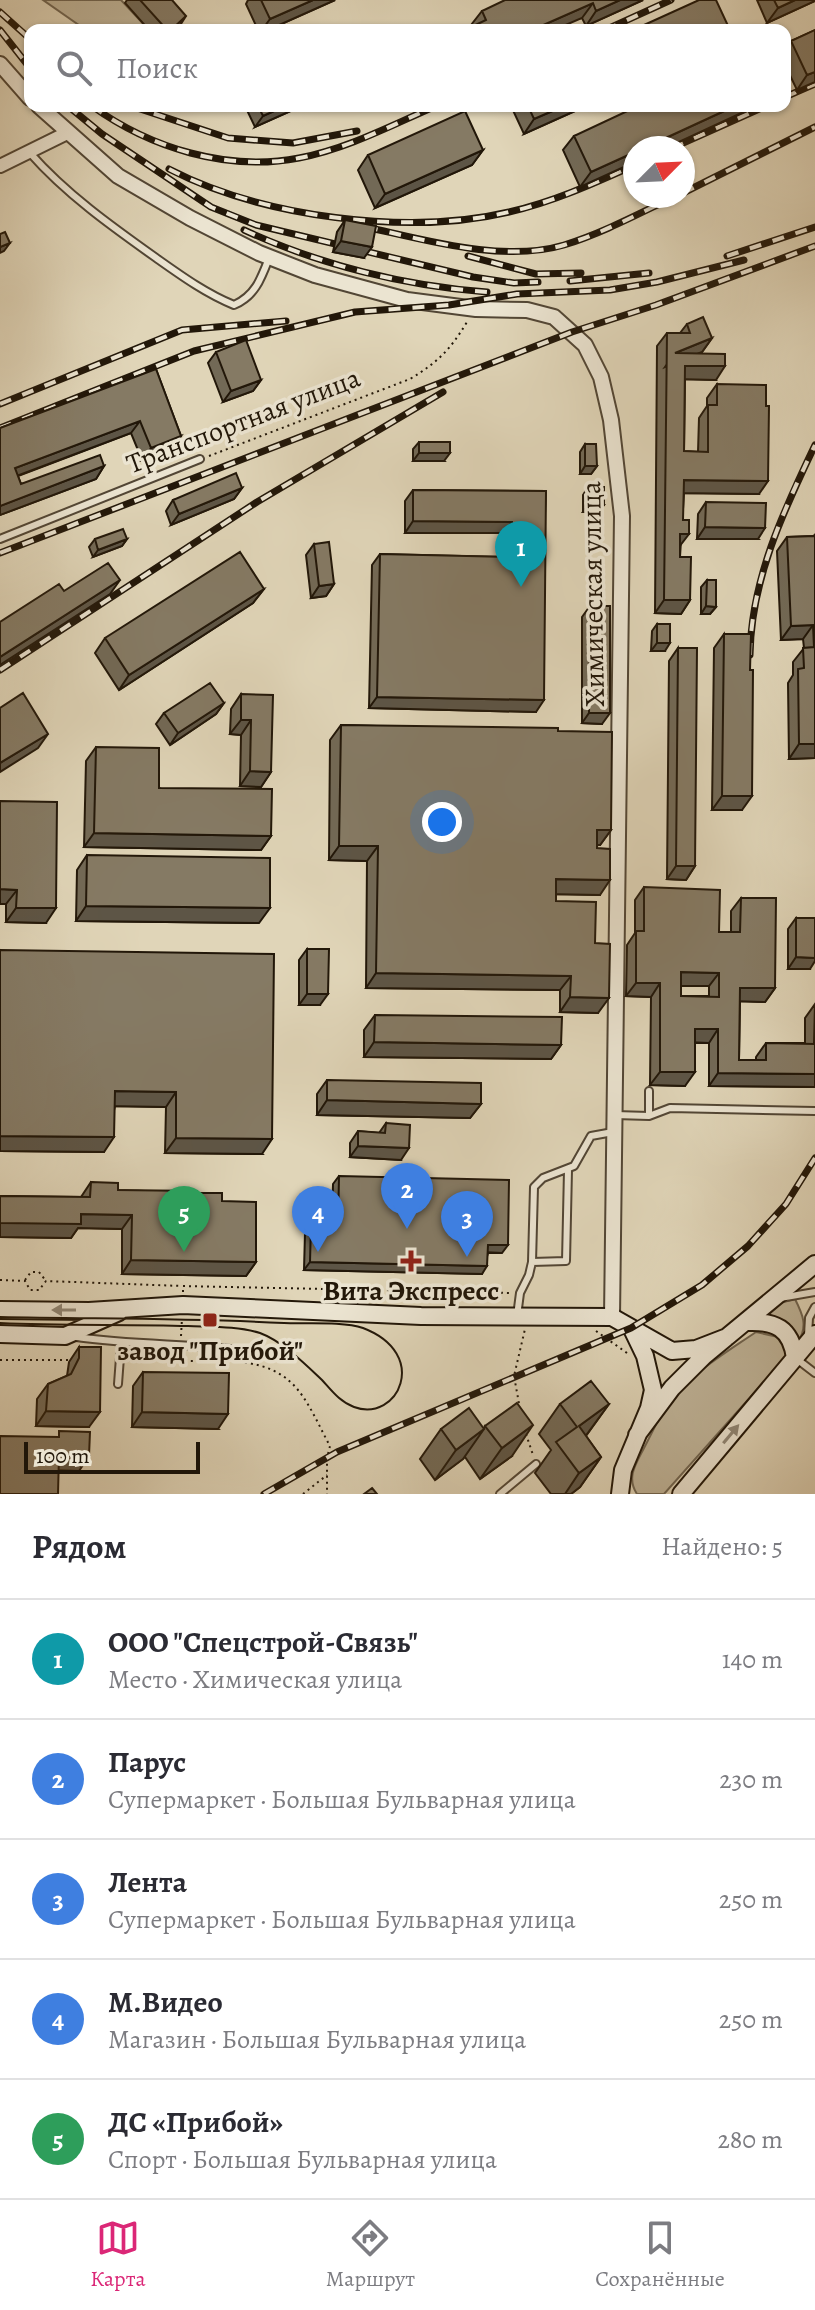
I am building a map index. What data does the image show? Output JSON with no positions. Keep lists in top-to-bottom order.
{
  "streets": {
    "street": ["Химическая улица"],
    "lane": ["Транспортная улица"]
  },
  "crossings": [
    ["Транспортная улица", "Химическая улица"]
  ],
  "places": {
    "health": ["Вита Экспресс"],
    "transit": ["завод \"Прибой\""]
  },
  "scale_bar": "100 m",
  "north": "top right",
  "page": {
    "search": "Поиск",
    "pins": [
      "1",
      "2",
      "4",
      "5",
      "3"
    ],
    "scale": "100 m",
    "heading": ["Рядом", "Найдено: 5"],
    "list": [
      {
        "mark": "1",
        "name": "ООО \"Спецстрой-Связь\"",
        "note": "Место · Химическая улица",
        "value": "140 m"
      },
      {
        "mark": "2",
        "name": "Парус",
        "note": "Супермаркет · Большая Бульварная улица",
        "value": "230 m"
      },
      {
        "mark": "3",
        "name": "Лента",
        "note": "Супермаркет · Большая Бульварная улица",
        "value": "250 m"
      },
      {
        "mark": "4",
        "name": "М.Видео",
        "note": "Магазин · Большая Бульварная улица",
        "value": "250 m"
      },
      {
        "mark": "5",
        "name": "ДC «Прибой»",
        "note": "Спорт · Большая Бульварная улица",
        "value": "280 m"
      }
    ],
    "nav": ["Карта", "Маршрут", "Сохранённые"]
  }
}
